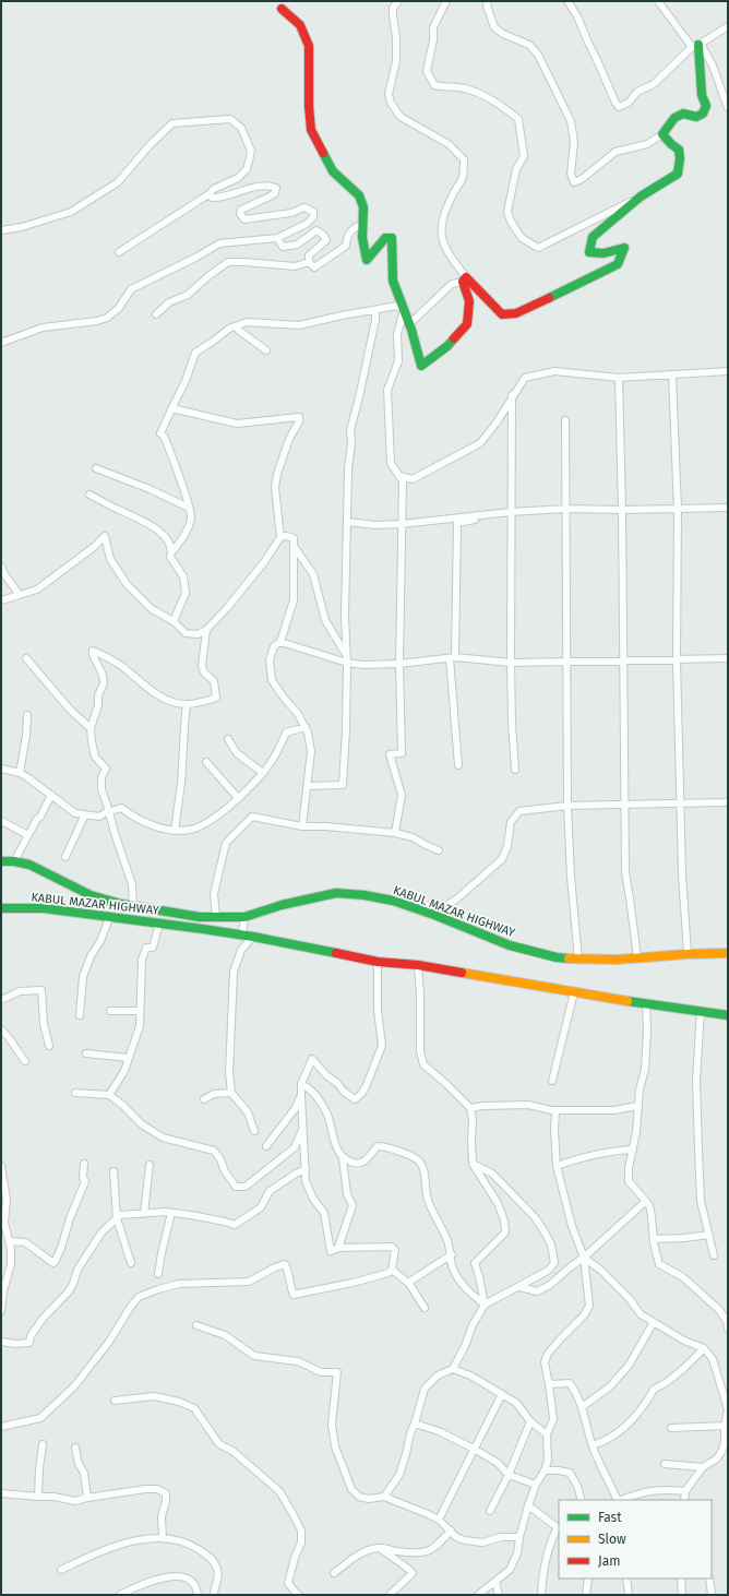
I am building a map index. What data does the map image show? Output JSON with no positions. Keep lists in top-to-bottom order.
{
  "streets": {
    "main road": ["KABUL MAZAR HIGHWAY"]
  },
  "legend": ["Fast", "Slow", "Jam"]
}
